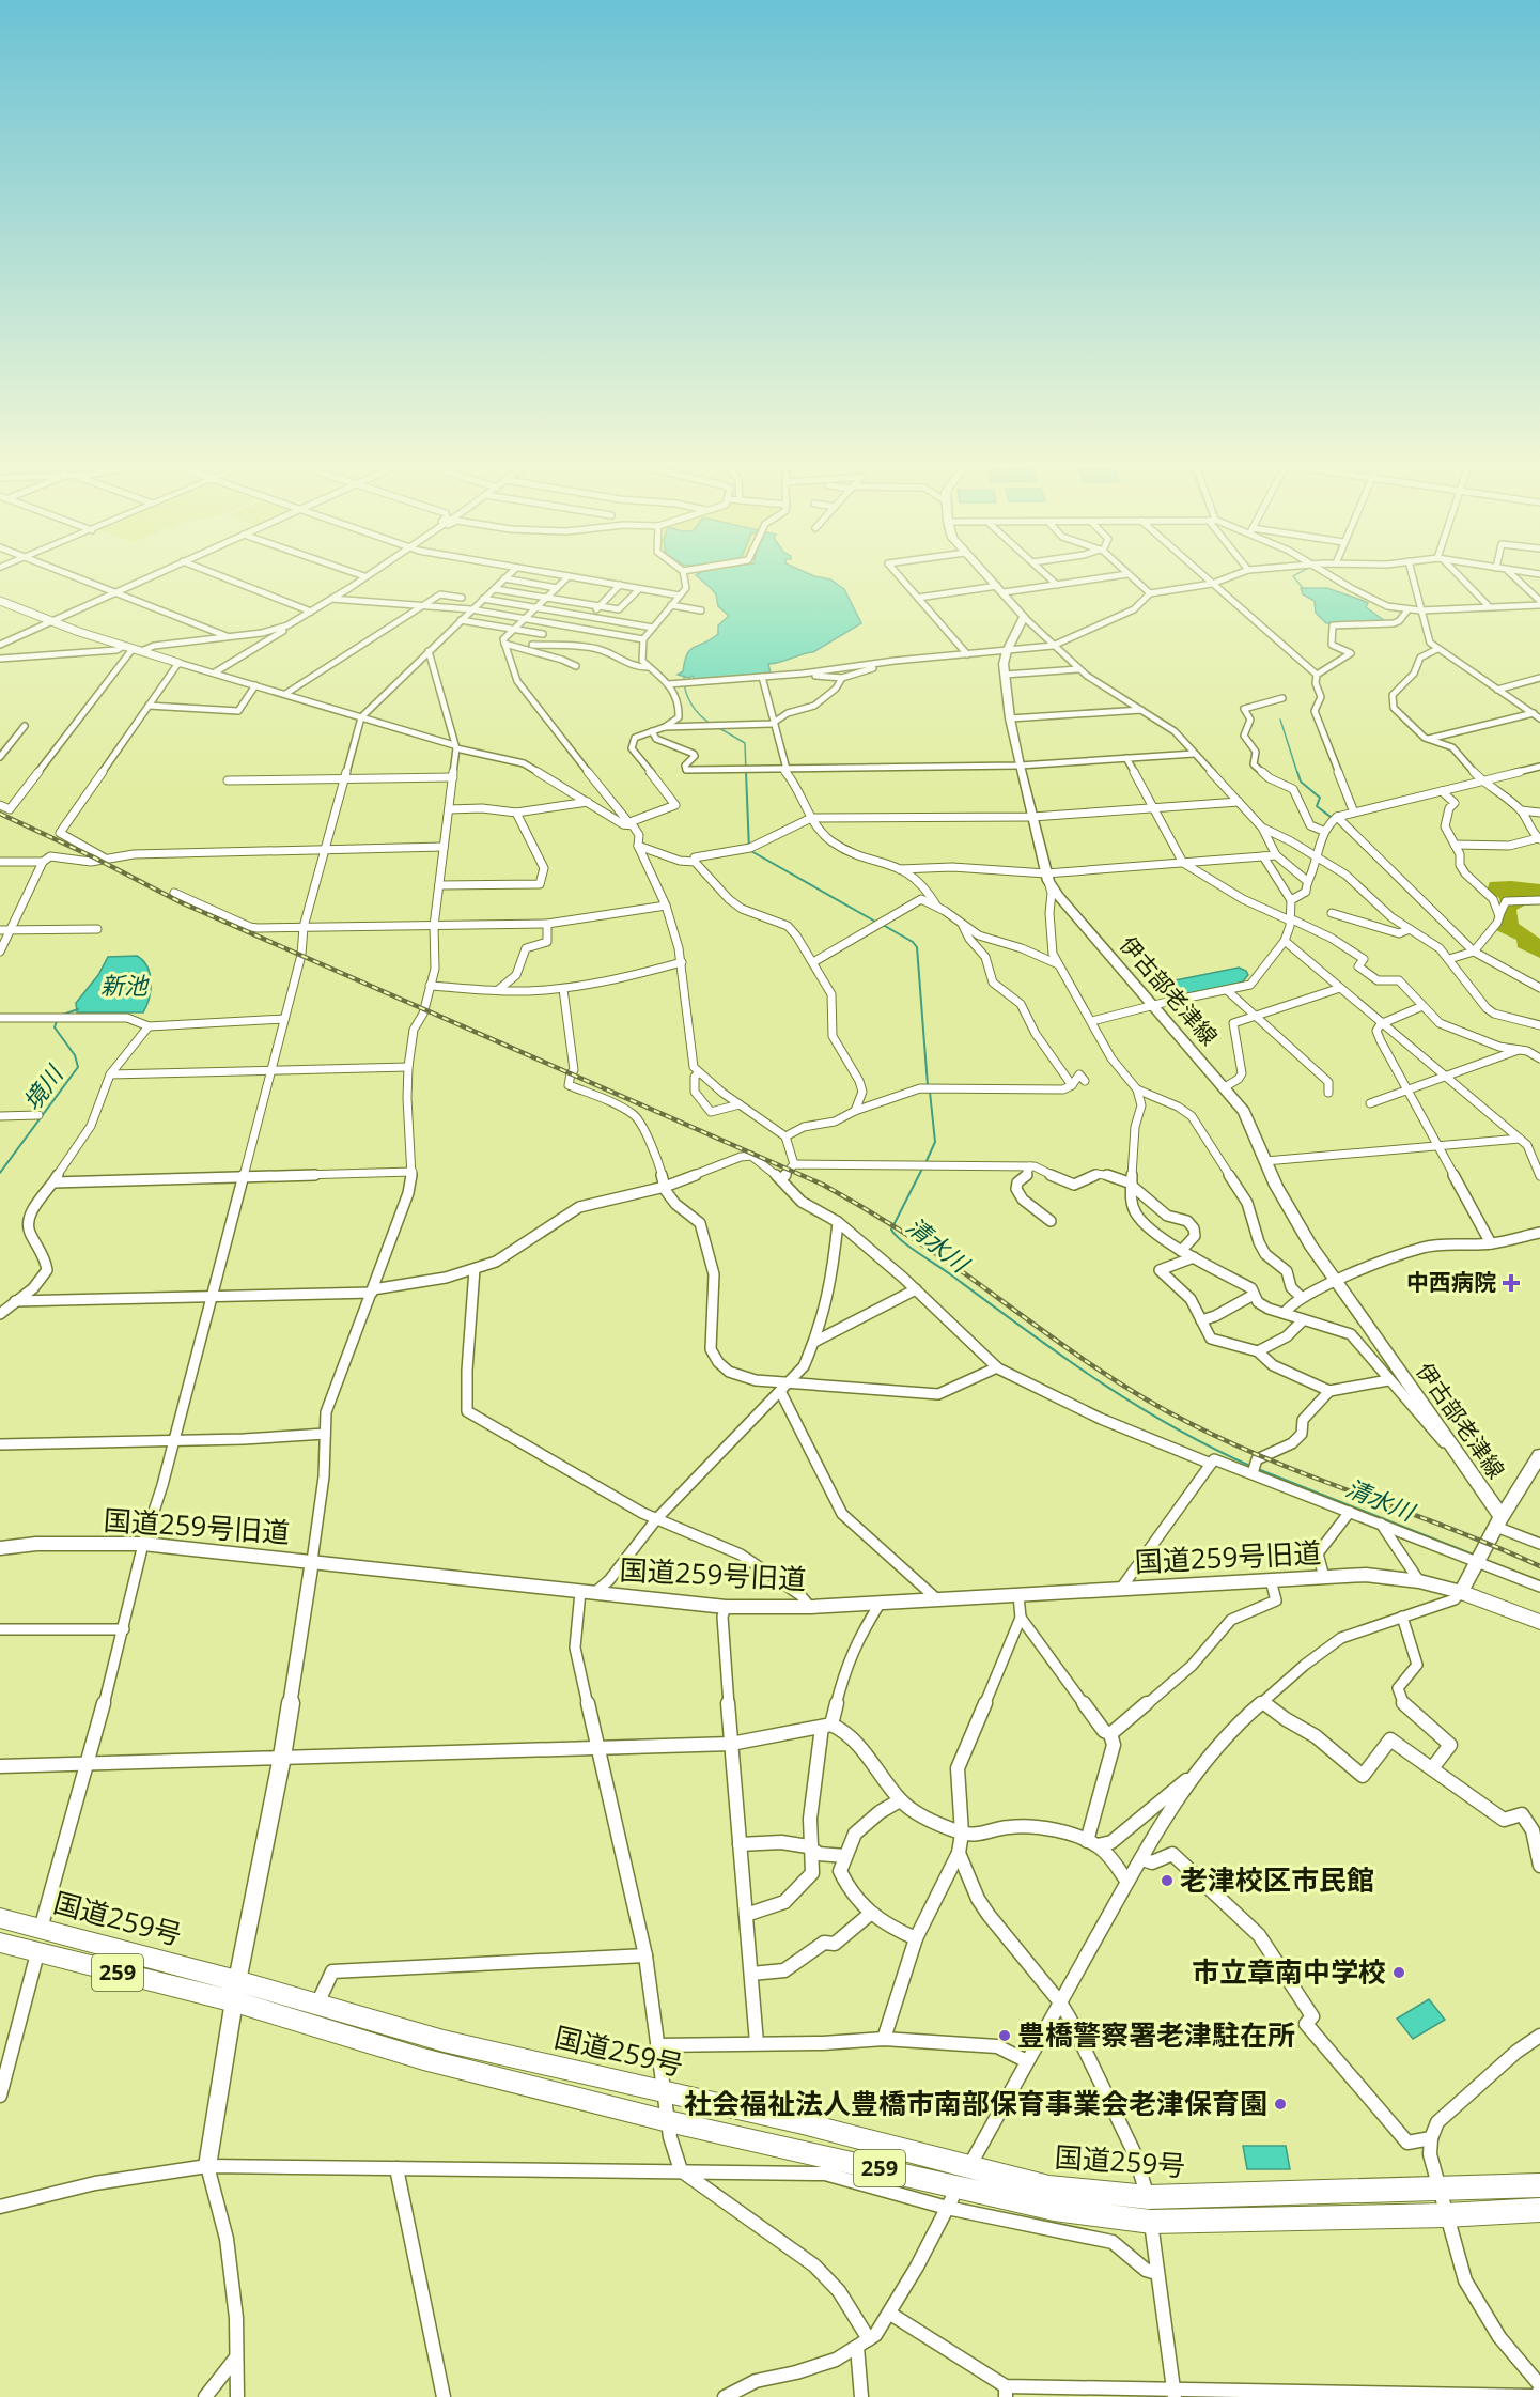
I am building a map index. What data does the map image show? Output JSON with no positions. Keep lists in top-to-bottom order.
{
  "streets": {
    "highway": ["国道259号", "259"],
    "main road": ["伊古部老津線"],
    "street": ["国道259号旧道"]
  },
  "water": ["新池", "境川", "清水川"],
  "places": {
    "health": ["中西病院"],
    "other": [
      "老津校区市民館",
      "市立章南中学校",
      "豊橋警察署老津駐在所",
      "社会福祉法人豊橋市南部保育事業会老津保育園"
    ]
  }
}
